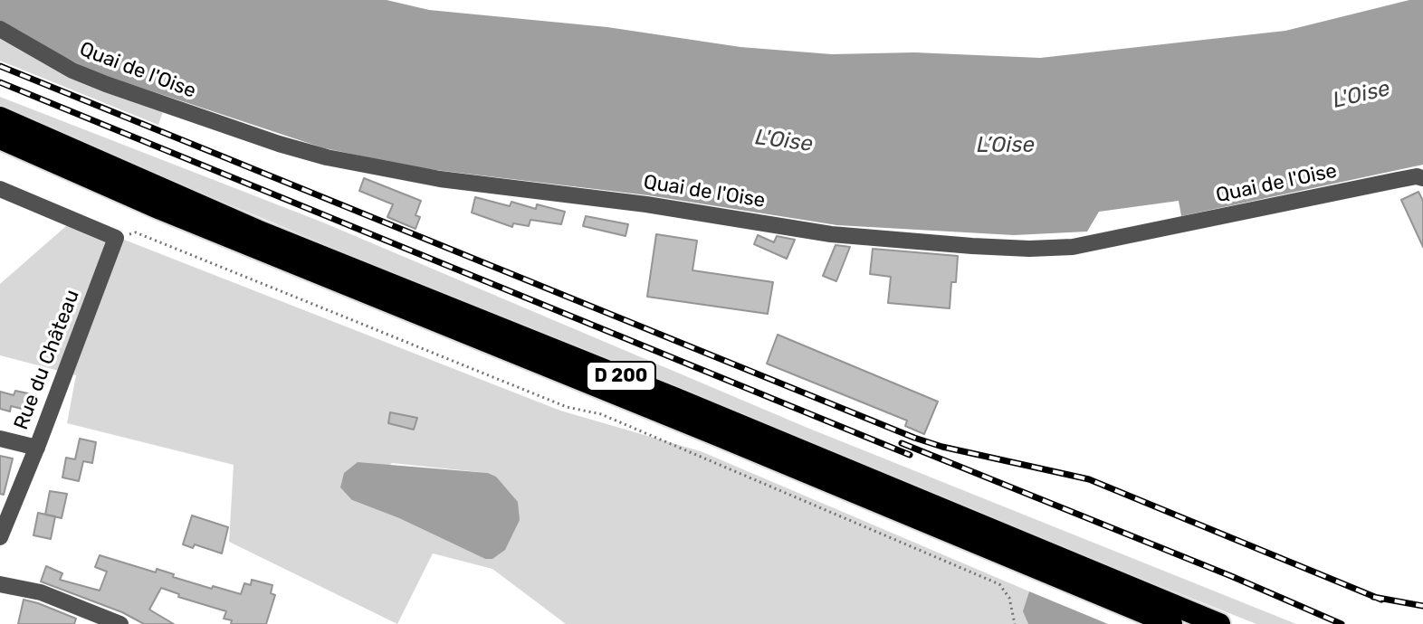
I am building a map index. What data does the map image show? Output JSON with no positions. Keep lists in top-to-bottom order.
{
  "streets": {
    "highway": ["D 200"],
    "street": ["Quai de l'Oise", "Rue du Château"]
  },
  "water": ["L'Oise", "L’Oise"]
}
